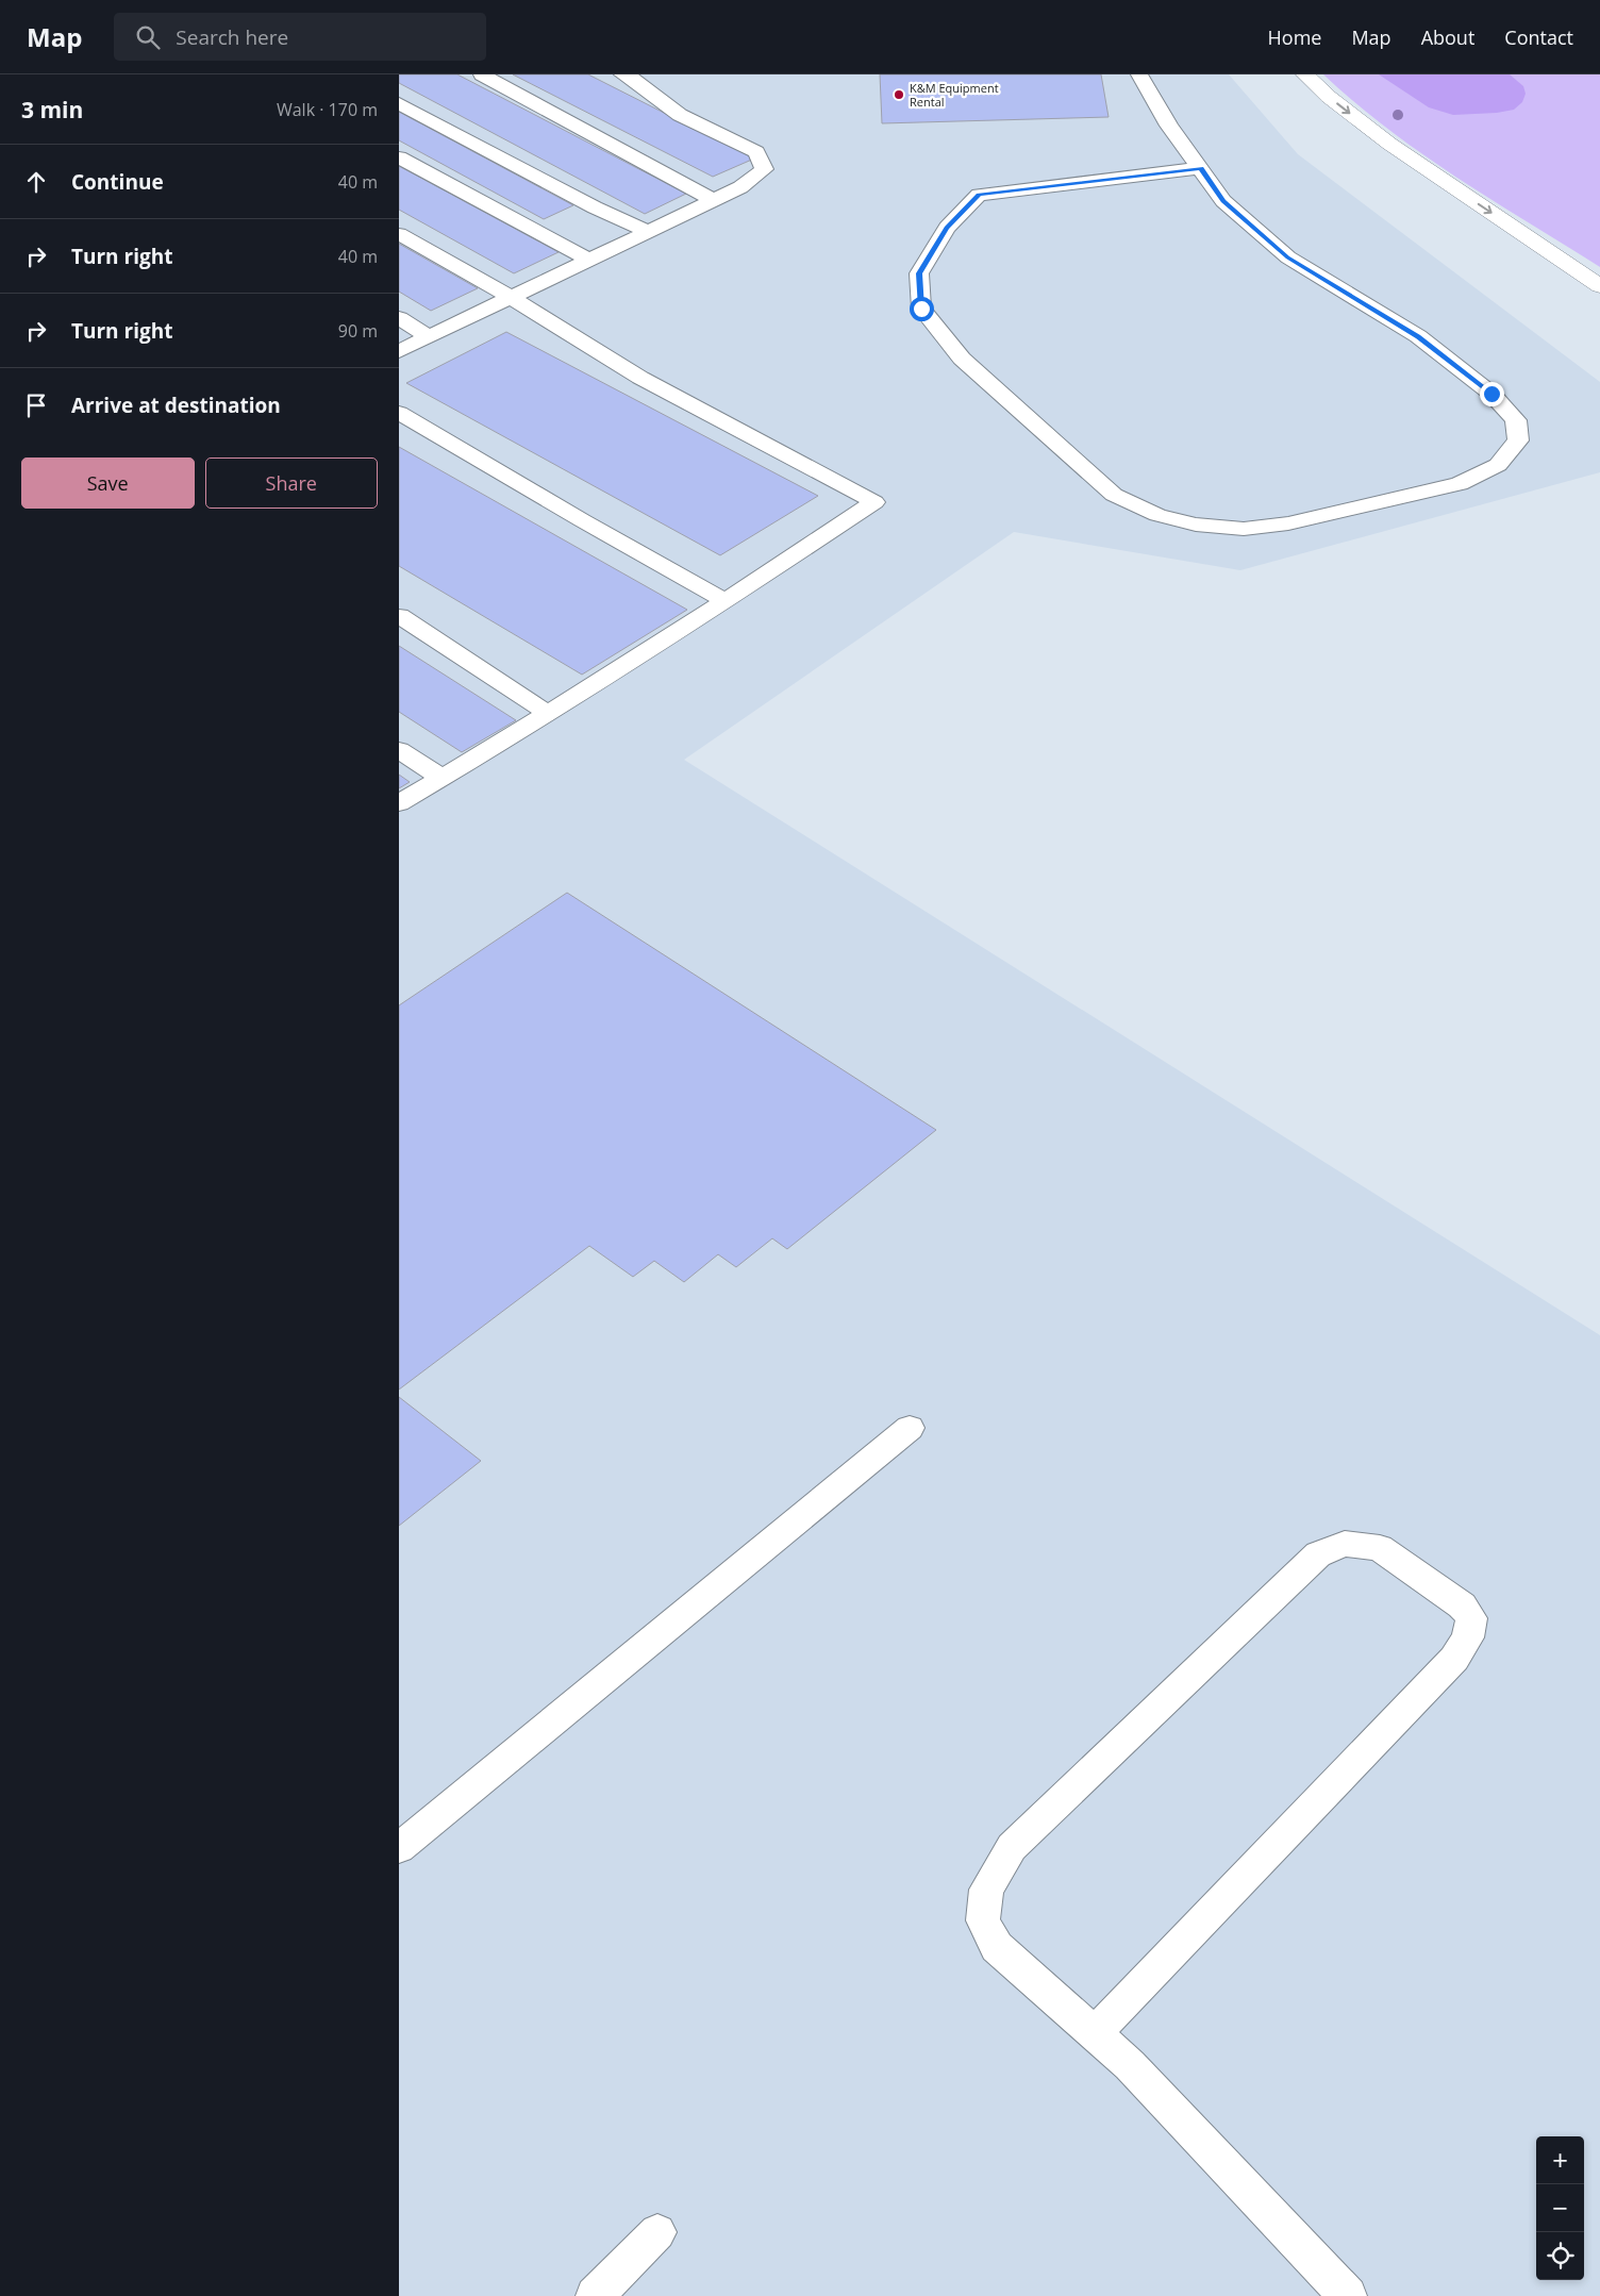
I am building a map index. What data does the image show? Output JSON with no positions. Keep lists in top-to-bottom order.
{
  "places": ["K&M Equipment Rental"],
  "page": {
    "header": "Map",
    "search": "Search here",
    "nav": [
      "Home",
      "Map",
      "About",
      "Contact"
    ],
    "heading": ["3 min", "Walk · 170 m"],
    "list": [
      ["Continue", "40 m"],
      ["Turn right", "40 m"],
      ["Turn right", "90 m"],
      "Arrive at destination"
    ],
    "buttons": ["Save", "Share"],
    "map_buttons": ["+", "−"]
  }
}
